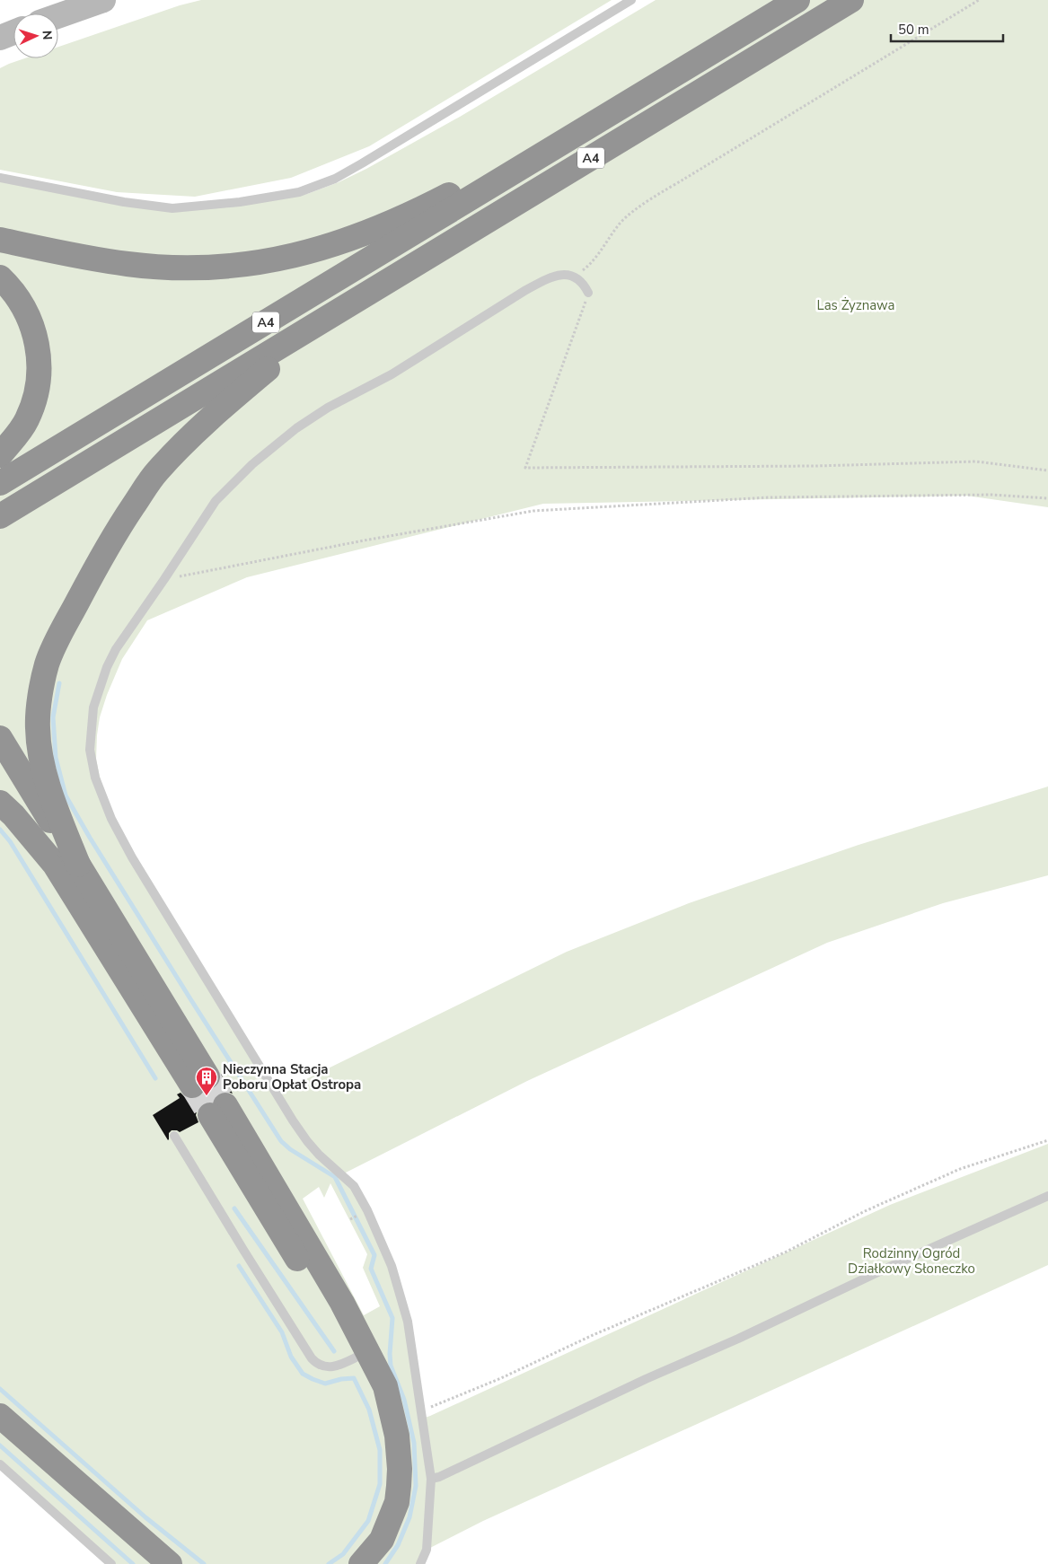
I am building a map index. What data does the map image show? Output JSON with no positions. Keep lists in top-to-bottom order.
{
  "streets": {
    "highway": ["A4"]
  },
  "parks": ["Las Żyznawa", "Rodzinny Ogród Działkowy Słoneczko"],
  "places": {
    "building": ["Nieczynna Stacja Poboru Opłat Ostropa"]
  },
  "scale_bar": "50 m",
  "north": "right"
}
